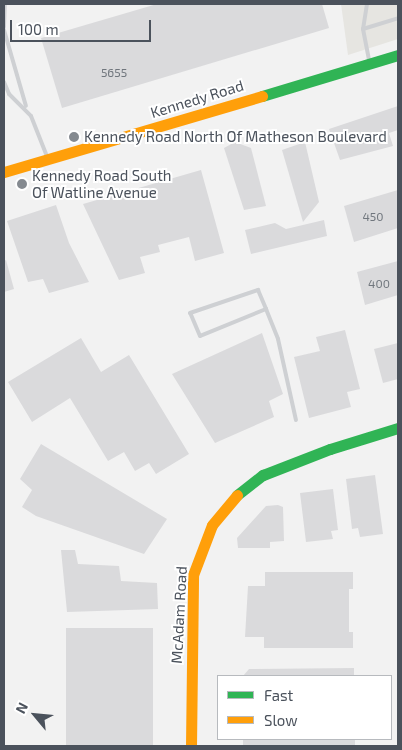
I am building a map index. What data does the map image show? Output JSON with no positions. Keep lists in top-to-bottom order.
{
  "streets": {
    "street": ["Kennedy Road", "McAdam Road"]
  },
  "places": ["Kennedy Road North Of Matheson Boulevard", "Kennedy Road South Of Watline Avenue"],
  "house_numbers": ["5655", "450", "400"],
  "legend": ["Fast", "Slow"],
  "scale_bar": "100 m",
  "north": "top left"
}
